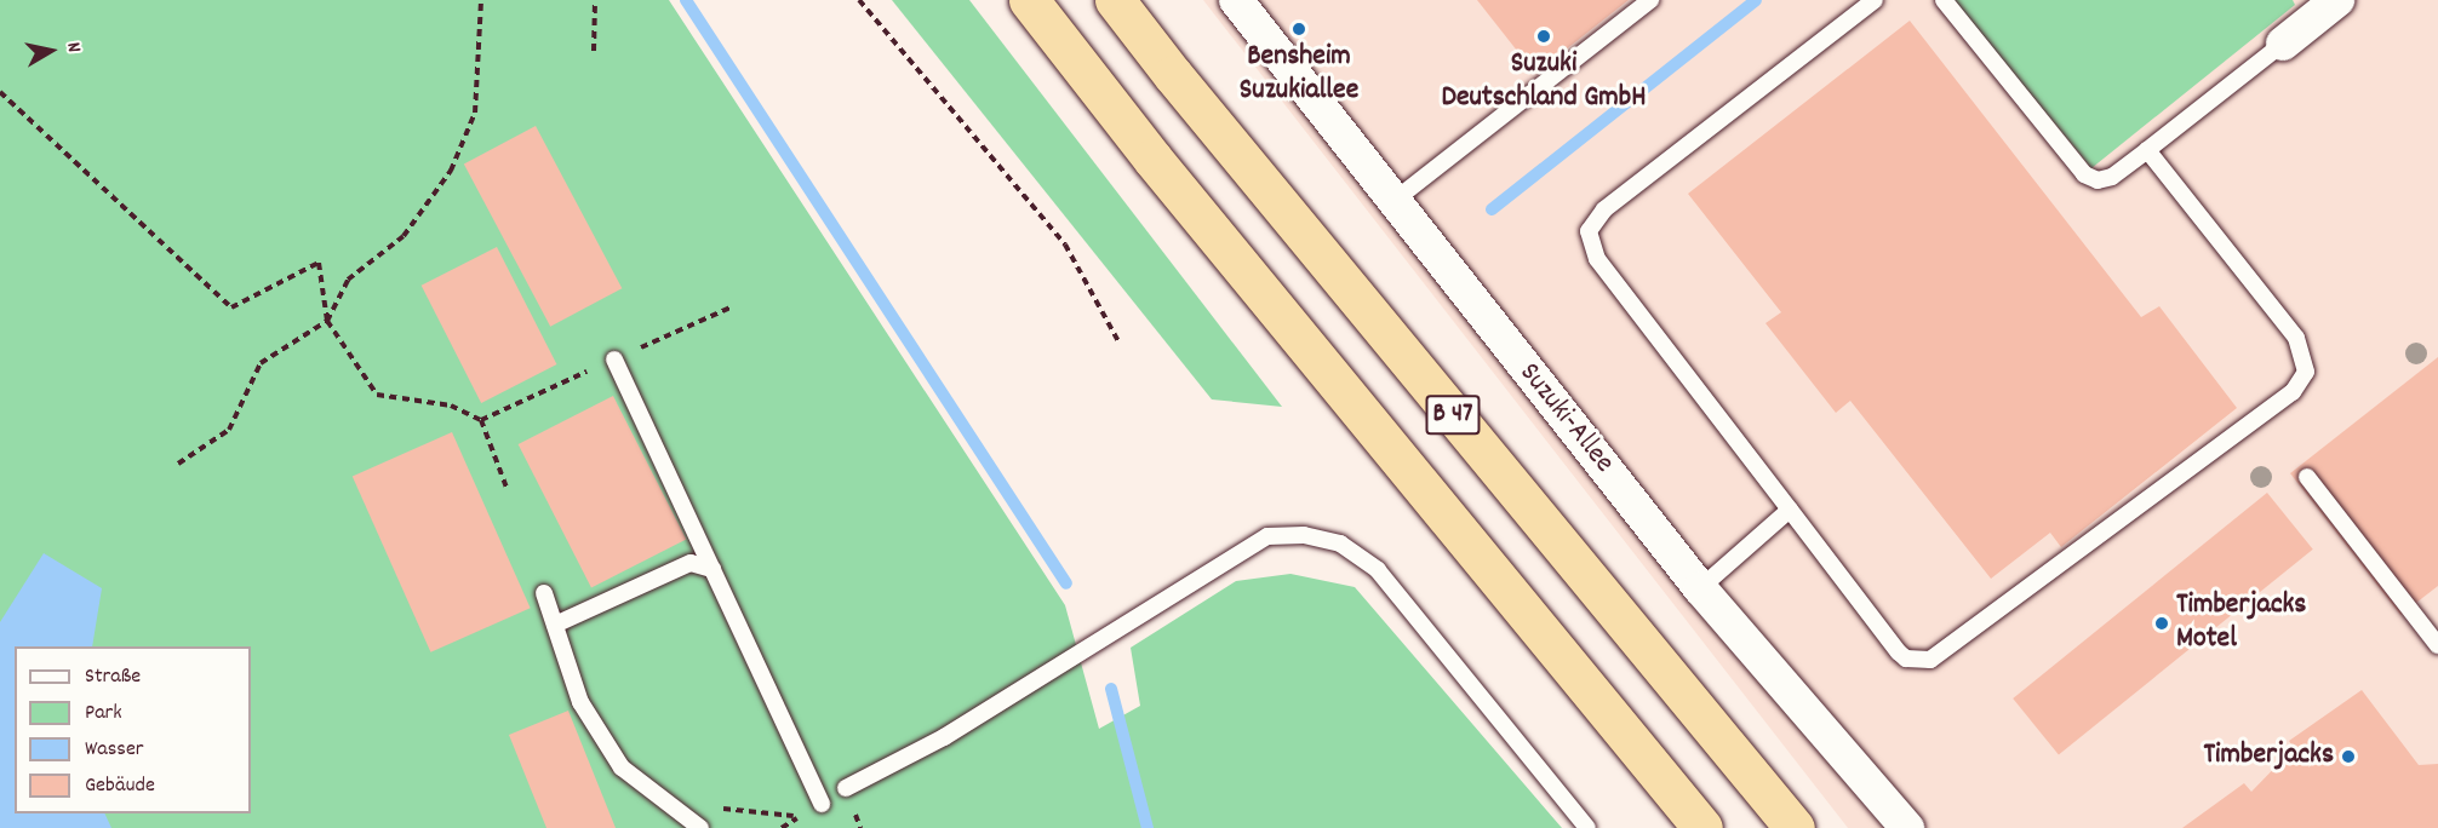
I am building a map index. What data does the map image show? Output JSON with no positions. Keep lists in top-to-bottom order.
{
  "streets": {
    "highway": ["B 47"],
    "street": ["Suzuki-Allee"]
  },
  "places": [
    "Bensheim Suzukiallee",
    "Suzuki Deutschland GmbH",
    "Timberjacks Motel",
    "Timberjacks"
  ],
  "legend": [
    "Straße",
    "Park",
    "Wasser",
    "Gebäude"
  ],
  "north": "right"
}
